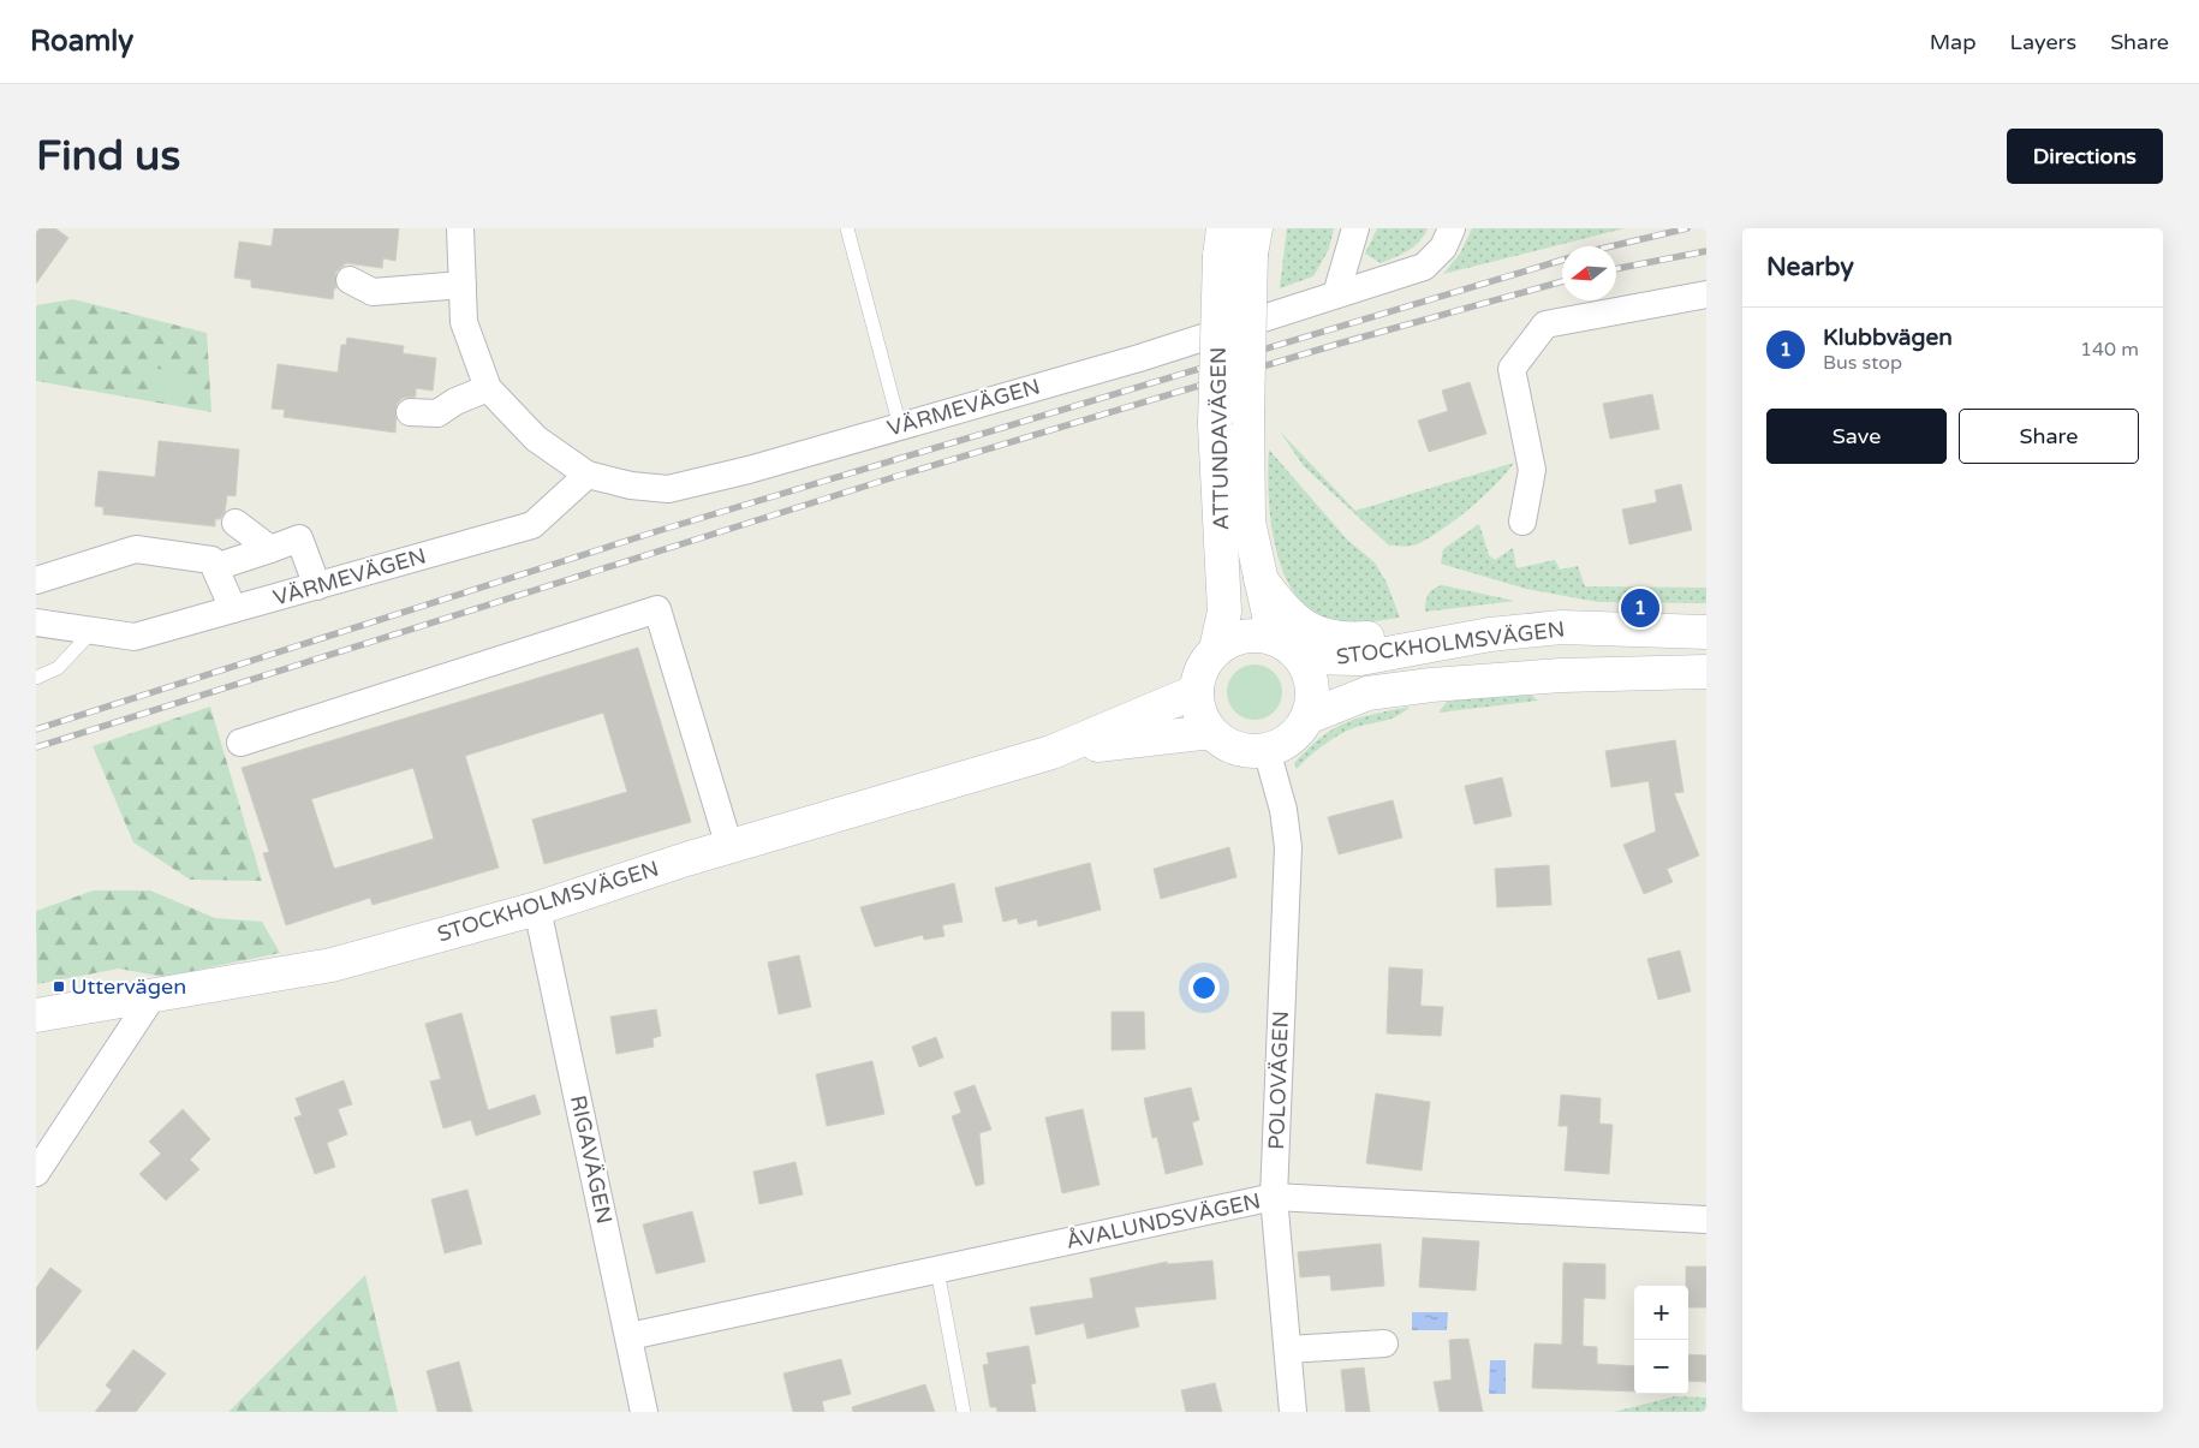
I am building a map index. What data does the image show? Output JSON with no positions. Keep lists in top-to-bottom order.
{
  "streets": {
    "main road": ["ATTUNDAVÄGEN", "STOCKHOLMSVÄGEN"],
    "street": [
      "VÄRMEVÄGEN",
      "POLOVÄGEN",
      "RIGAVÄGEN",
      "ÅVALUNDSVÄGEN"
    ]
  },
  "crossings": [
    ["ATTUNDAVÄGEN", "STOCKHOLMSVÄGEN"],
    ["ATTUNDAVÄGEN", "POLOVÄGEN"],
    ["STOCKHOLMSVÄGEN", "POLOVÄGEN"],
    ["STOCKHOLMSVÄGEN", "RIGAVÄGEN"],
    ["POLOVÄGEN", "ÅVALUNDSVÄGEN"],
    ["RIGAVÄGEN", "ÅVALUNDSVÄGEN"]
  ],
  "places": {
    "transit": ["Uttervägen"]
  },
  "north": "left",
  "page": {
    "header": "Roamly",
    "nav": ["Map", "Layers", "Share"],
    "buttons": [
      "Directions",
      ["Save", "Share"]
    ],
    "title": "Find us",
    "heading": "Nearby",
    "list": [
      {
        "mark": "1",
        "name": "Klubbvägen",
        "note": "Bus stop",
        "value": "140 m"
      }
    ],
    "pins": "1",
    "map_buttons": ["+", "−"]
  }
}
